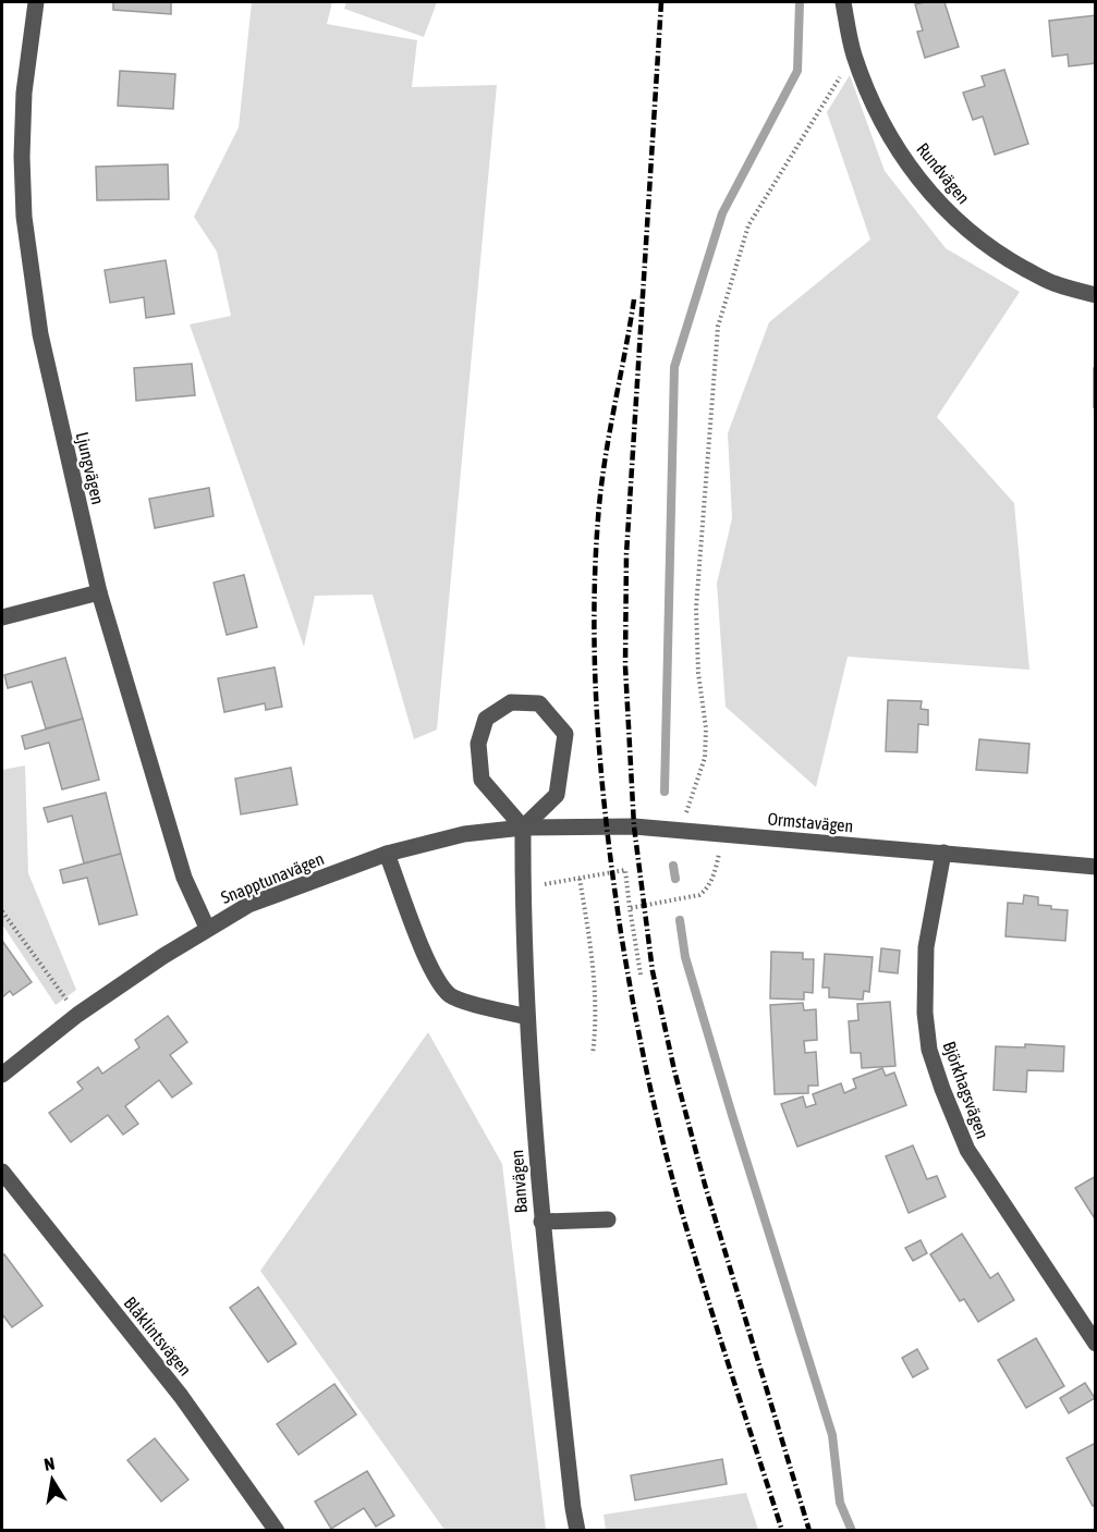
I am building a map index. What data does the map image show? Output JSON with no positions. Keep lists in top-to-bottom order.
{
  "streets": {
    "street": [
      "Rundvägen",
      "Ljungvägen",
      "Ormstavägen",
      "Snapptunavägen",
      "Björkhagsvägen",
      "Banvägen",
      "Blåklintsvägen"
    ]
  },
  "crossings": [
    ["Ljungvägen", "Snapptunavägen"],
    ["Ormstavägen", "Snapptunavägen"],
    ["Ormstavägen", "Björkhagsvägen"],
    ["Ormstavägen", "Banvägen"],
    ["Snapptunavägen", "Banvägen"]
  ],
  "north": "top"
}
